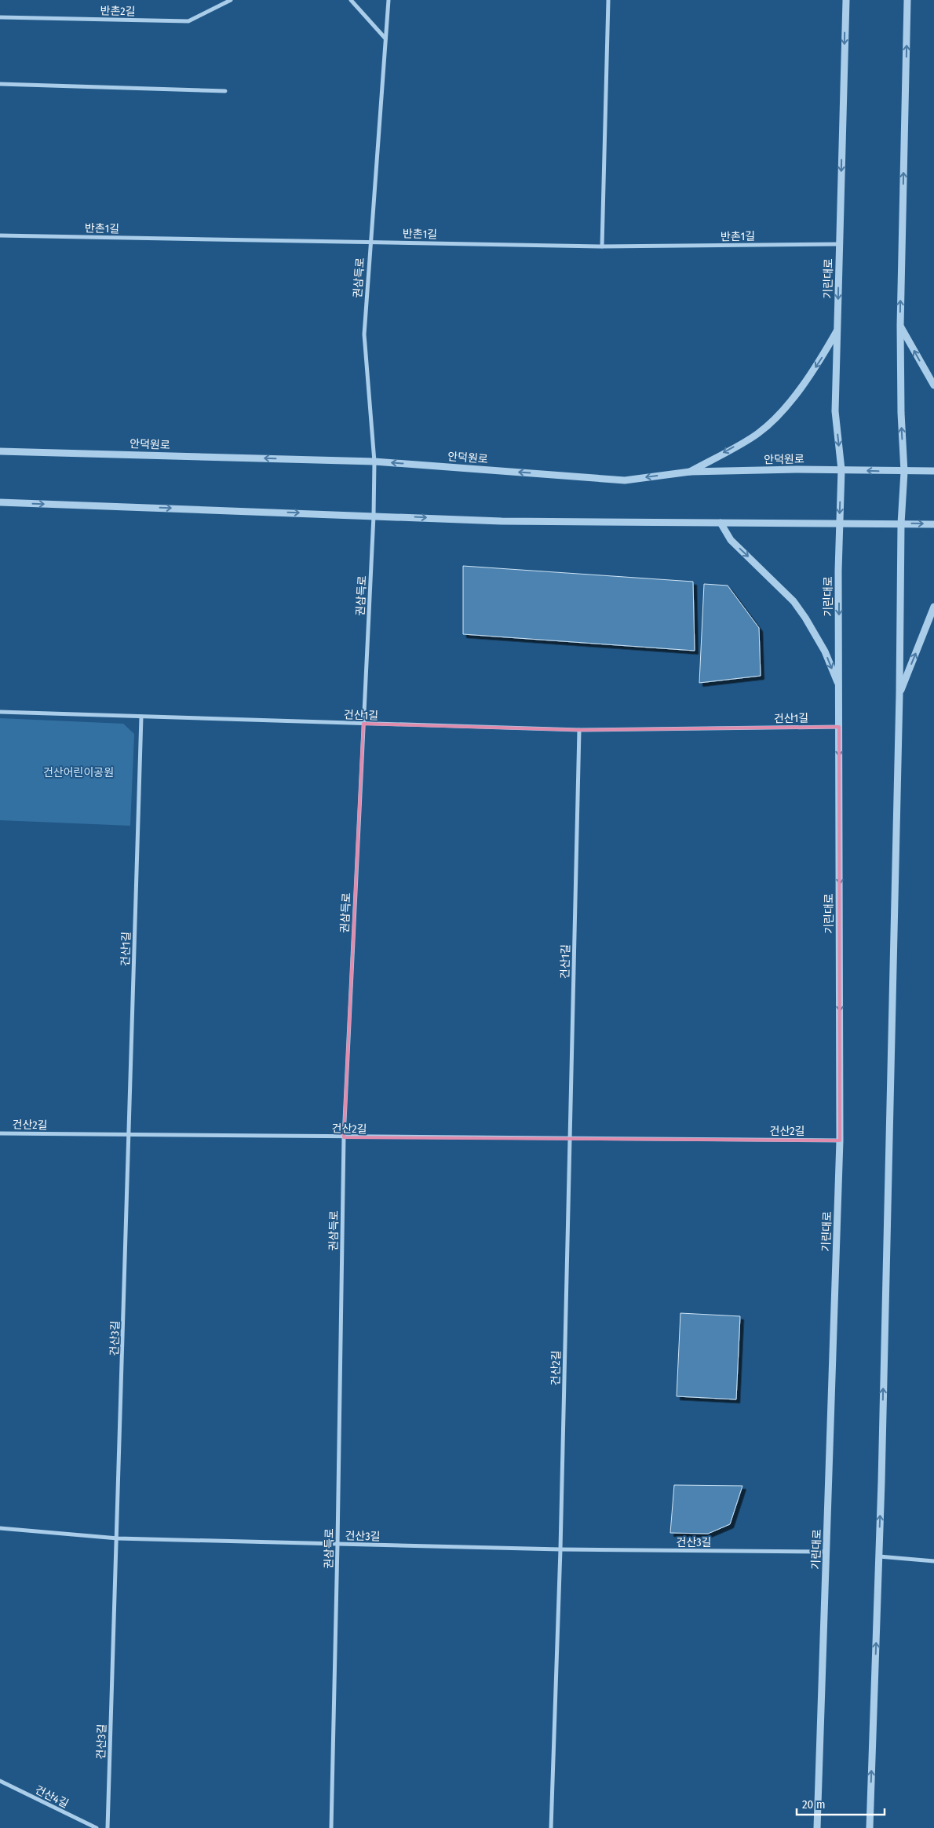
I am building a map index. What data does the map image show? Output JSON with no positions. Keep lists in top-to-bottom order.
{
  "streets": {
    "street": [
      "반촌2길",
      "반촌1길",
      "권삼득로",
      "기린대로",
      "안덕원로",
      "건산1길",
      "건산2길",
      "건산3길",
      "건산4길"
    ]
  },
  "crossings": [
    ["반촌1길", "권삼득로"],
    ["반촌1길", "기린대로"],
    ["권삼득로", "안덕원로"],
    ["권삼득로", "건산1길"],
    ["권삼득로", "건산2길"],
    ["권삼득로", "건산3길"],
    ["기린대로", "안덕원로"],
    ["기린대로", "건산1길"],
    ["기린대로", "건산2길"],
    ["기린대로", "건산3길"],
    ["건산1길", "건산2길"],
    ["건산1길", "건산3길"],
    ["건산2길", "건산3길"]
  ],
  "parks": ["건산어린이공원"],
  "scale_bar": "20 m"
}
